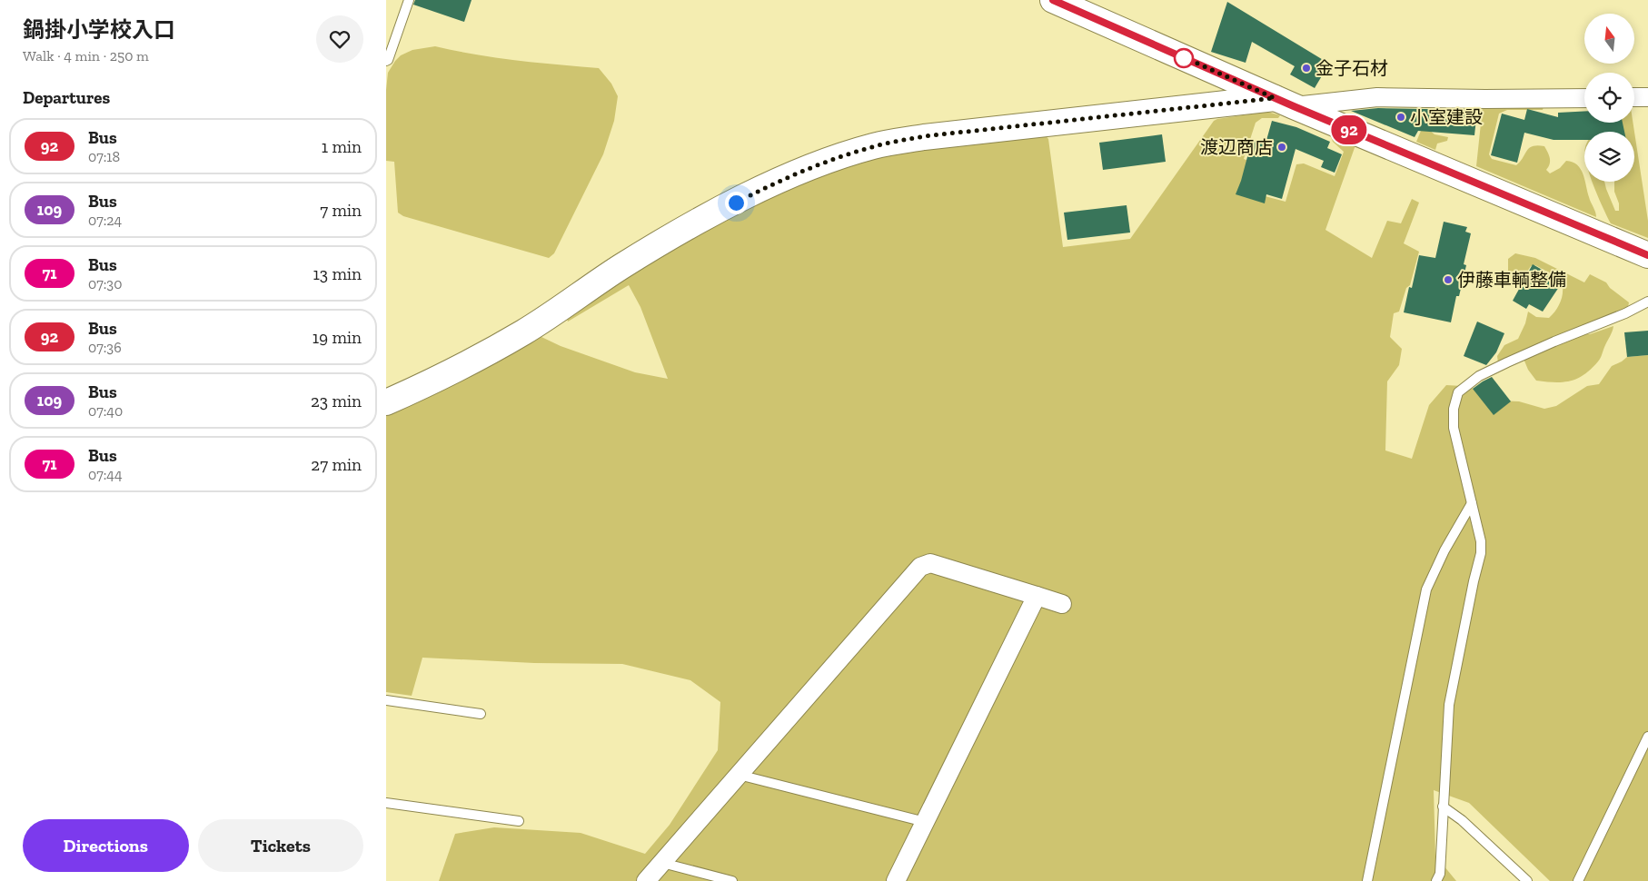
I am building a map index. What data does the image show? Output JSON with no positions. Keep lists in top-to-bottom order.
{
  "places": [
    "金子石材",
    "小室建設",
    "渡辺商店",
    "伊藤車輌整備"
  ],
  "lines": ["bus line 92"],
  "north": "top",
  "page": {
    "heading": [
      ["鍋掛小学校入口", "Walk · 4 min · 250 m"],
      "Departures"
    ],
    "on_map": "92",
    "list": [
      {
        "mark": "92",
        "name": "Bus",
        "note": "07:18",
        "value": "1 min"
      },
      {
        "mark": "109",
        "name": "Bus",
        "note": "07:24",
        "value": "7 min"
      },
      {
        "mark": "71",
        "name": "Bus",
        "note": "07:30",
        "value": "13 min"
      },
      {
        "mark": "92",
        "name": "Bus",
        "note": "07:36",
        "value": "19 min"
      },
      {
        "mark": "109",
        "name": "Bus",
        "note": "07:40",
        "value": "23 min"
      },
      {
        "mark": "71",
        "name": "Bus",
        "note": "07:44",
        "value": "27 min"
      }
    ],
    "buttons": ["Directions", "Tickets"]
  }
}
